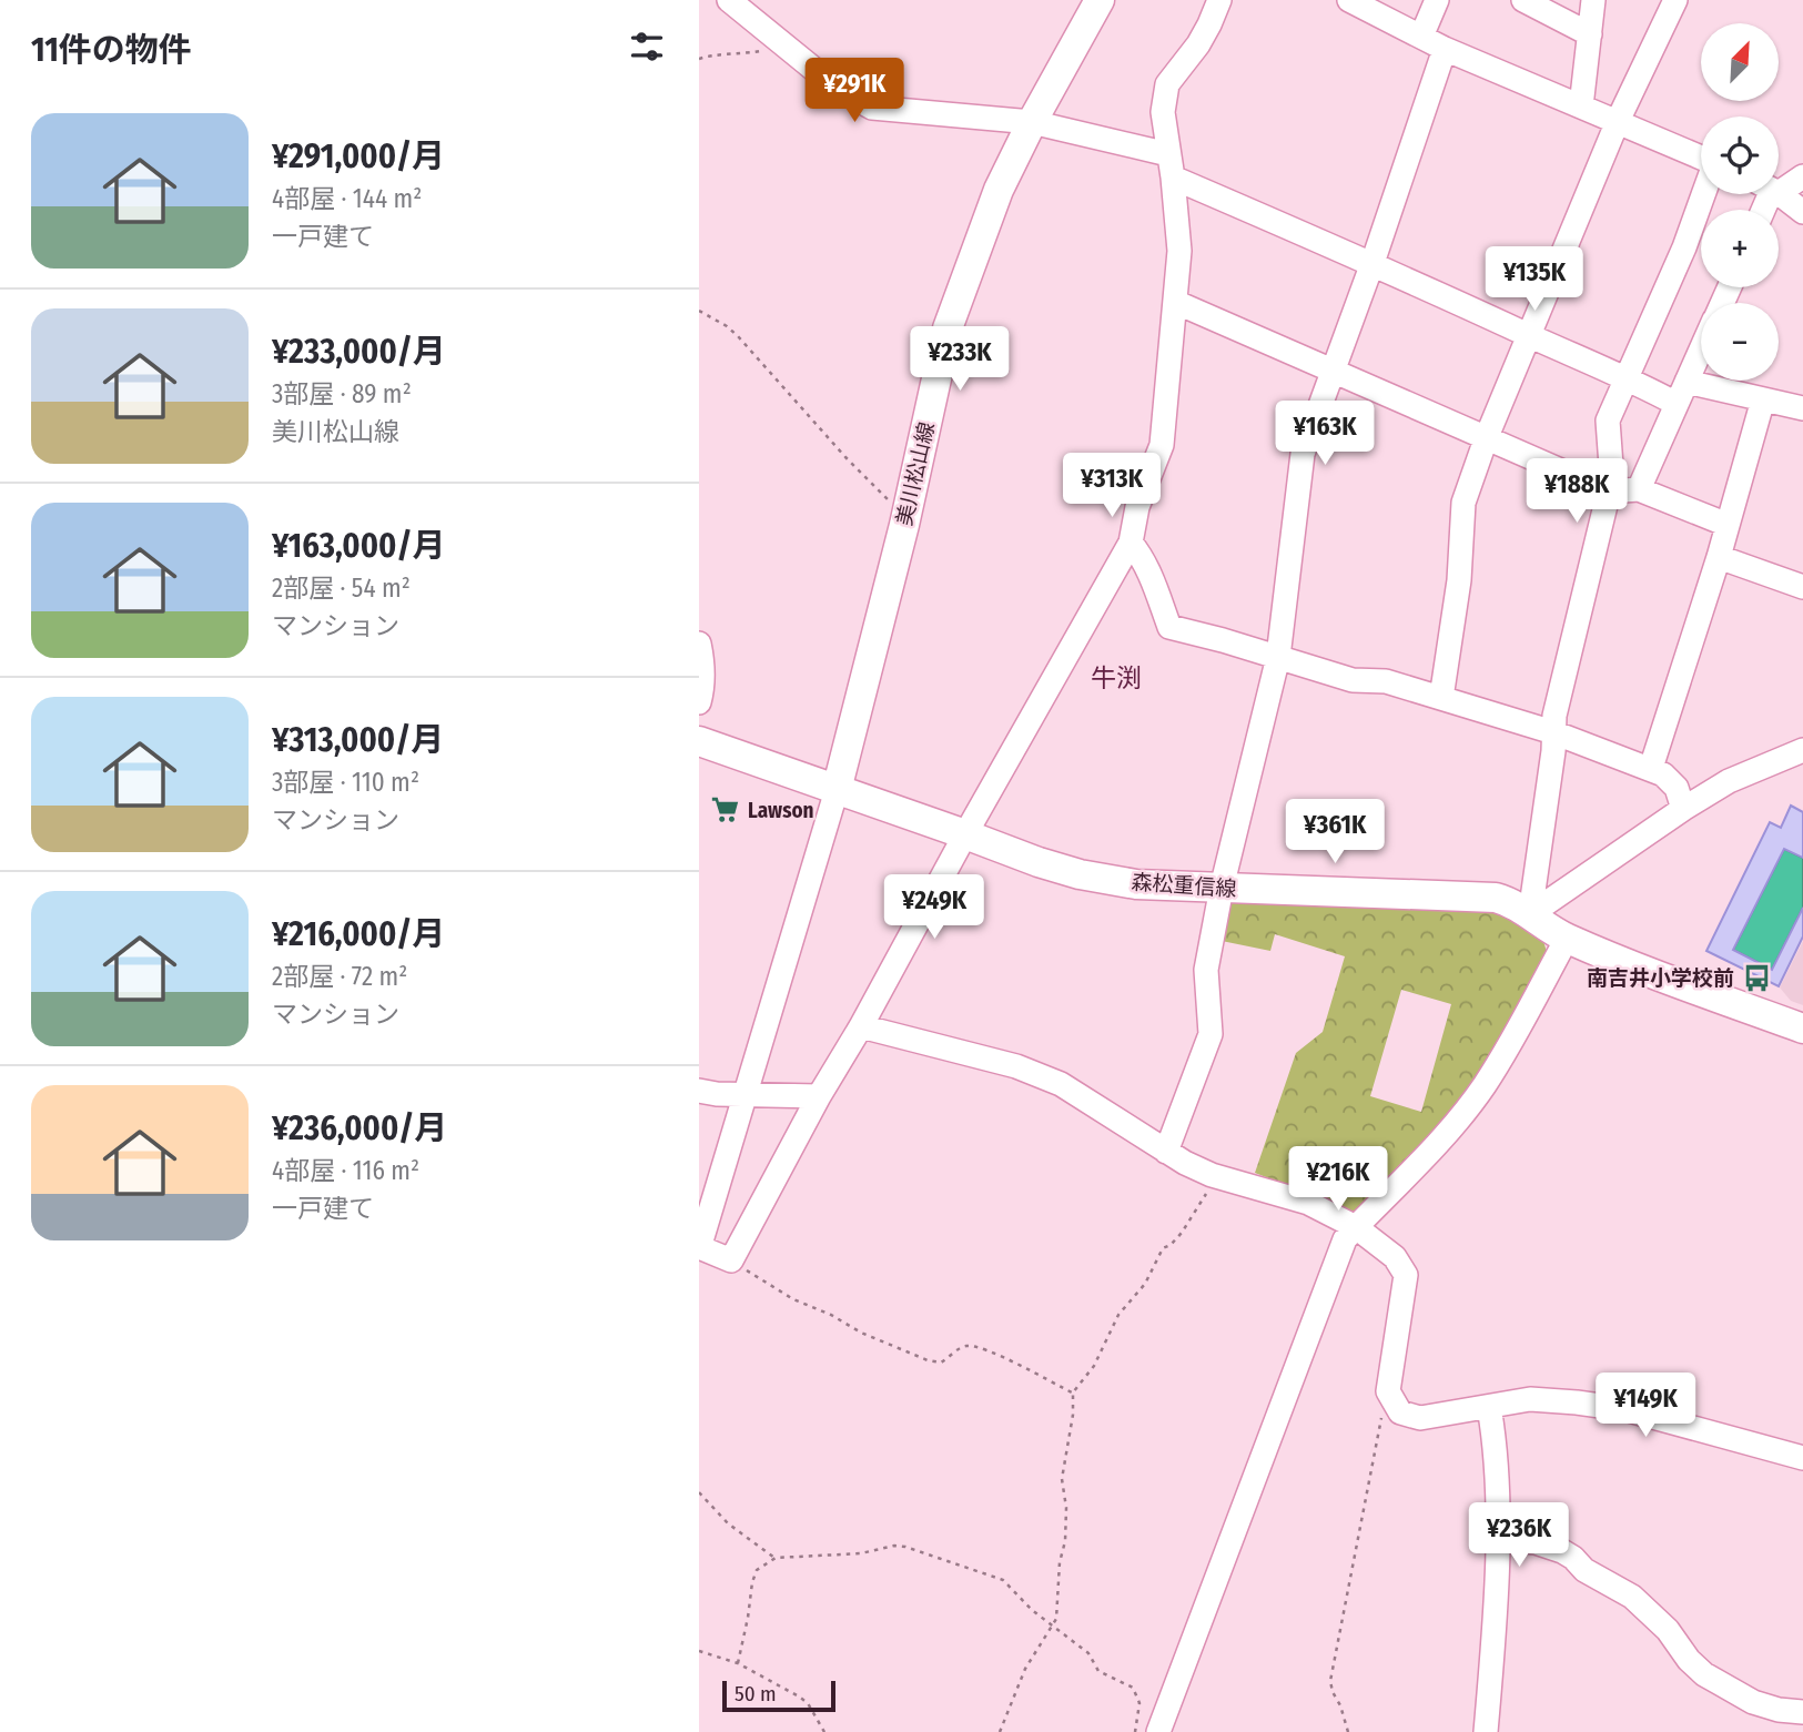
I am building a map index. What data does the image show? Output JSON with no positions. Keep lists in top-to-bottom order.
{
  "streets": {
    "main road": ["美川松山線", "森松重信線"]
  },
  "crossings": [
    ["美川松山線", "森松重信線"]
  ],
  "districts": ["牛渕"],
  "places": {
    "supermarket": ["Lawson"],
    "bus stop": ["南吉井小学校前"]
  },
  "scale_bar": "50 m",
  "north": "top right",
  "page": {
    "heading": "11件の物件",
    "map_buttons": ["+", "−"],
    "price": [
      "¥291K",
      "¥135K",
      "¥233K",
      "¥163K",
      "¥313K",
      "¥188K",
      "¥361K",
      "¥249K",
      "¥216K",
      "¥149K",
      "¥236K"
    ],
    "list": [
      {
        "name": "¥291,000/月",
        "note": "4部屋 · 144 m² · 一戸建て"
      },
      {
        "name": "¥233,000/月",
        "note": "3部屋 · 89 m² · 美川松山線"
      },
      {
        "name": "¥163,000/月",
        "note": "2部屋 · 54 m² · マンション"
      },
      {
        "name": "¥313,000/月",
        "note": "3部屋 · 110 m² · マンション"
      },
      {
        "name": "¥216,000/月",
        "note": "2部屋 · 72 m² · マンション"
      },
      {
        "name": "¥236,000/月",
        "note": "4部屋 · 116 m² · 一戸建て"
      }
    ],
    "scale": "50 m"
  }
}
